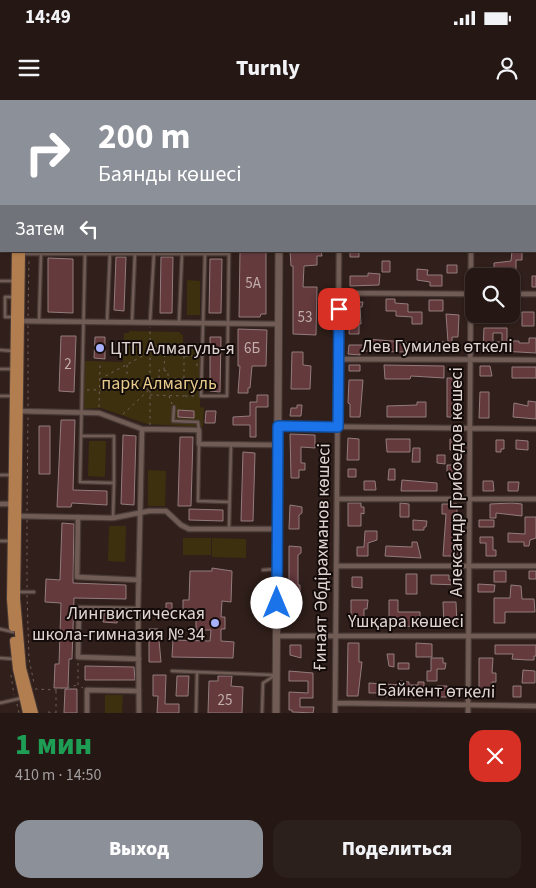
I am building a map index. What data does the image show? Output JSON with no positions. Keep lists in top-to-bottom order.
{
  "streets": {
    "street": [
      "Лев Гумилев өткелі",
      "Александр Грибоедов көшесі",
      "Ғинаят Әбдірахманов көшесі",
      "Үшқара көшесі",
      "Байкент өткелі"
    ]
  },
  "crossings": [
    ["Лев Гумилев өткелі", "Александр Грибоедов көшесі"],
    ["Лев Гумилев өткелі", "Ғинаят Әбдірахманов көшесі"],
    ["Александр Грибоедов көшесі", "Үшқара көшесі"],
    ["Александр Грибоедов көшесі", "Байкент өткелі"],
    ["Ғинаят Әбдірахманов көшесі", "Үшқара көшесі"],
    ["Ғинаят Әбдірахманов көшесі", "Байкент өткелі"]
  ],
  "parks": ["парк Алмагуль"],
  "places": ["ЦТП Алмагуль-я", "Лингвистическая школа-гимназия № 34"],
  "house_numbers": [
    "5А",
    "53",
    "6Б",
    "2",
    "25"
  ],
  "page": {
    "status": "14:49",
    "header": "Turnly",
    "turn": ["200 m", "Баянды көшесі"],
    "then": "Затем",
    "heading": ["1 мин", "410 m · 14:50"],
    "buttons": ["Выход", "Поделиться"]
  }
}
